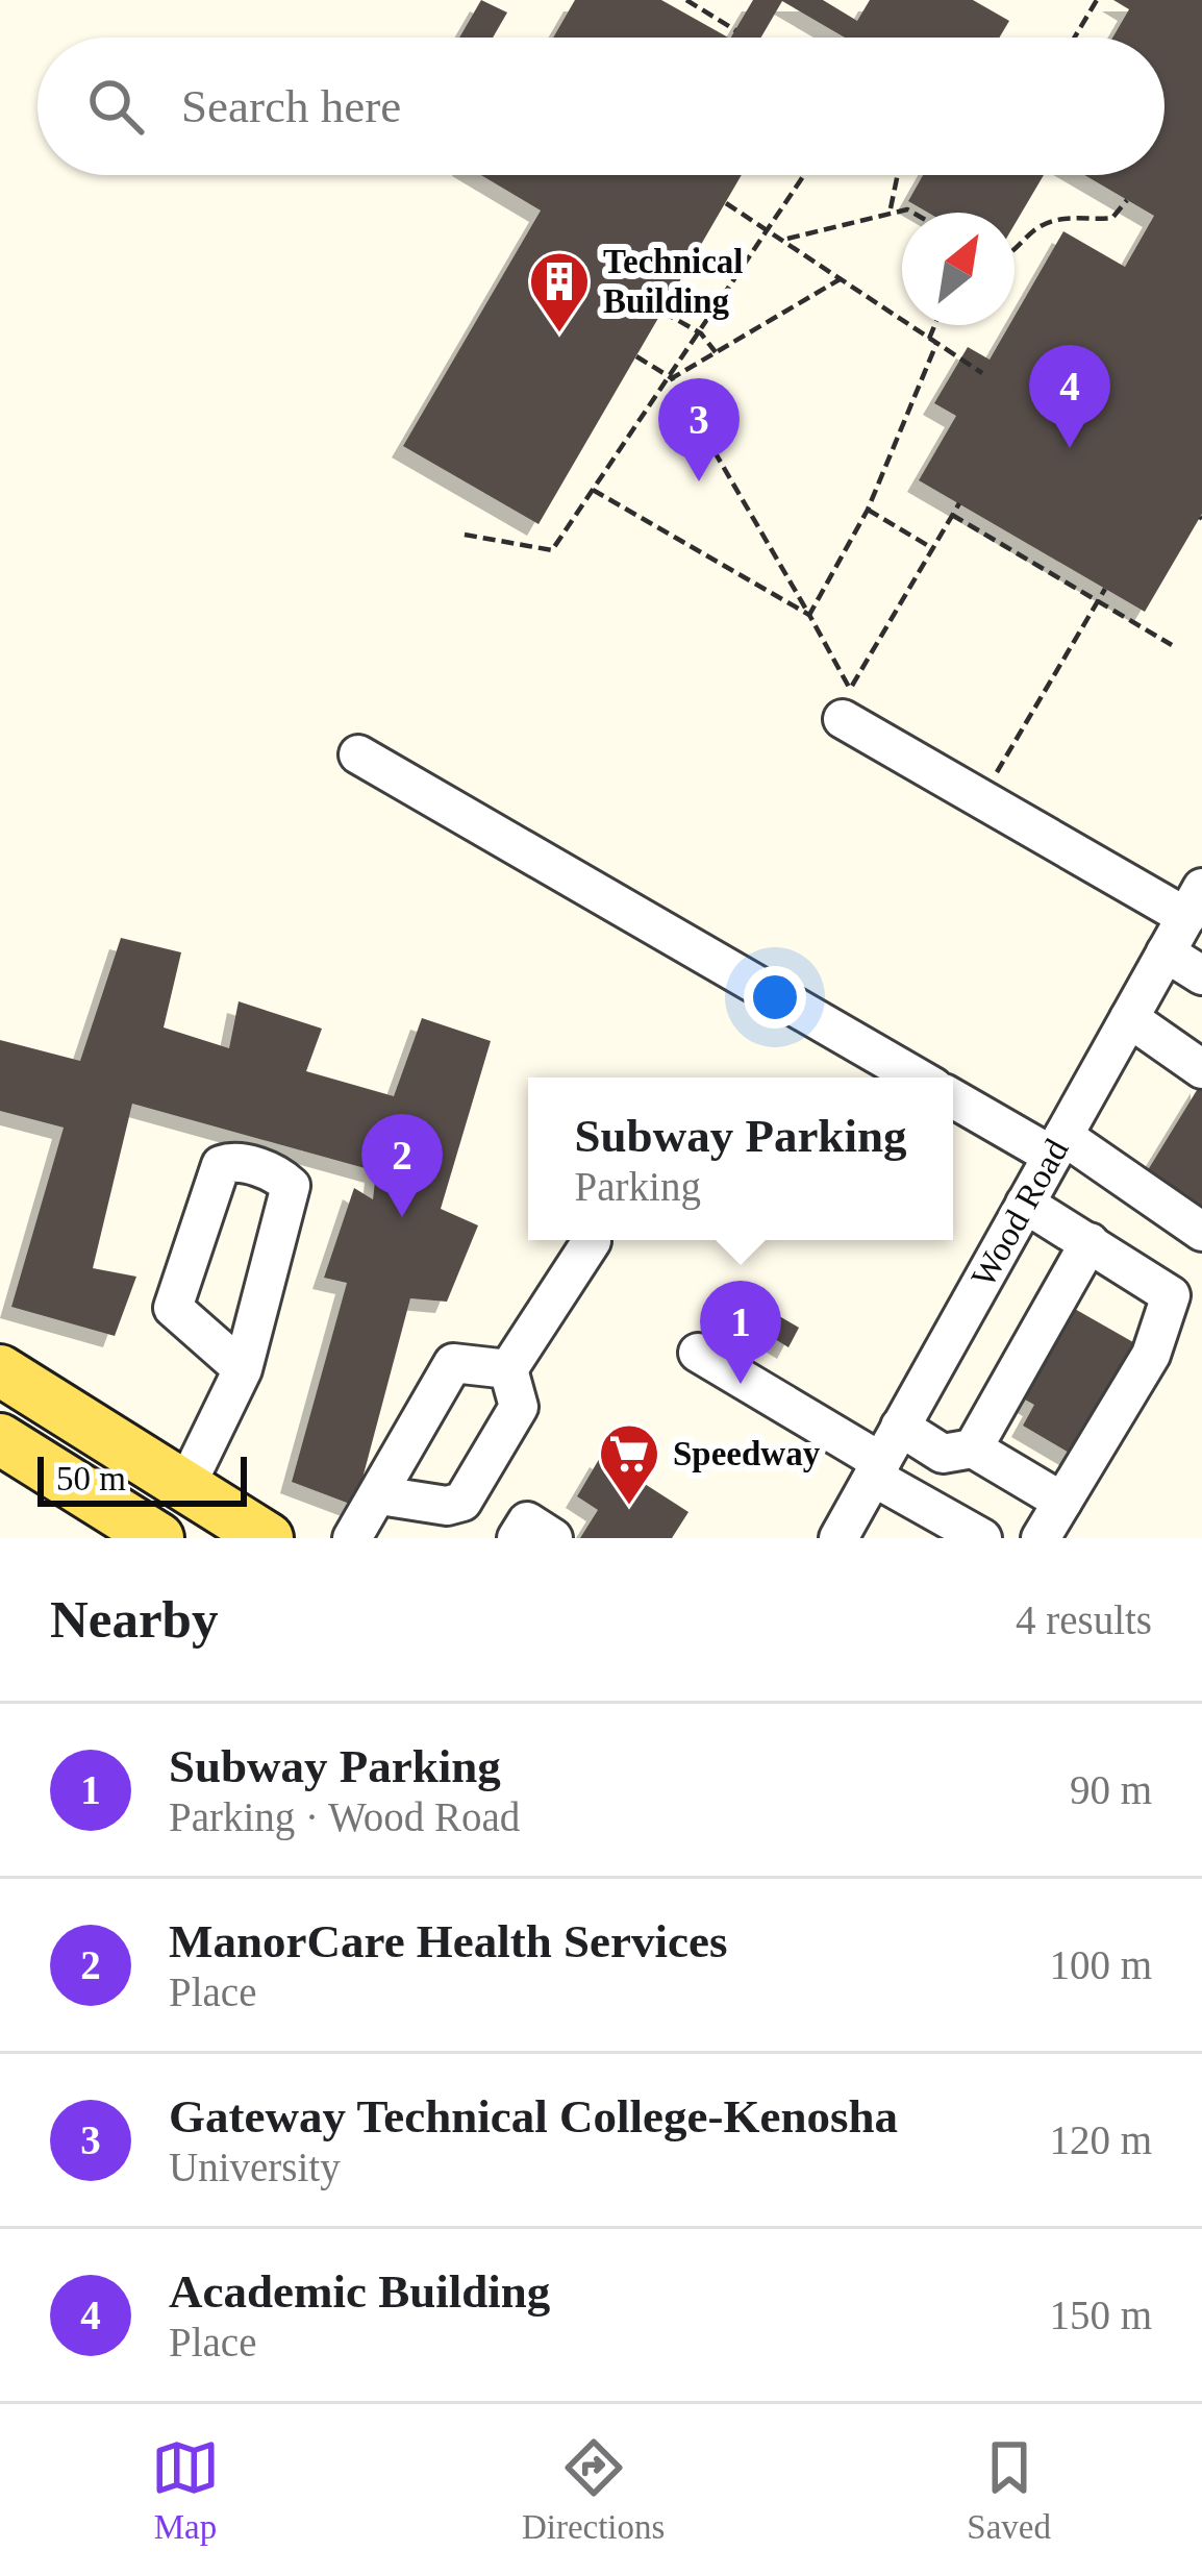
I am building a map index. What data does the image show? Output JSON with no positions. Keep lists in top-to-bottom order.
{
  "streets": {
    "street": ["Wood Road"]
  },
  "places": {
    "building": ["Technical Building"],
    "supermarket": ["Speedway"]
  },
  "scale_bar": "50 m",
  "north": "top right",
  "page": {
    "search": "Search here",
    "pins": [
      "4",
      "3",
      "2",
      "1"
    ],
    "popup": ["Subway Parking", "Parking"],
    "scale": "50 m",
    "heading": ["Nearby", "4 results"],
    "list": [
      {
        "mark": "1",
        "name": "Subway Parking",
        "note": "Parking · Wood Road",
        "value": "90 m"
      },
      {
        "mark": "2",
        "name": "ManorCare Health Services",
        "note": "Place",
        "value": "100 m"
      },
      {
        "mark": "3",
        "name": "Gateway Technical College-Kenosha",
        "note": "University",
        "value": "120 m"
      },
      {
        "mark": "4",
        "name": "Academic Building",
        "note": "Place",
        "value": "150 m"
      }
    ],
    "nav": ["Map", "Directions", "Saved"]
  }
}
